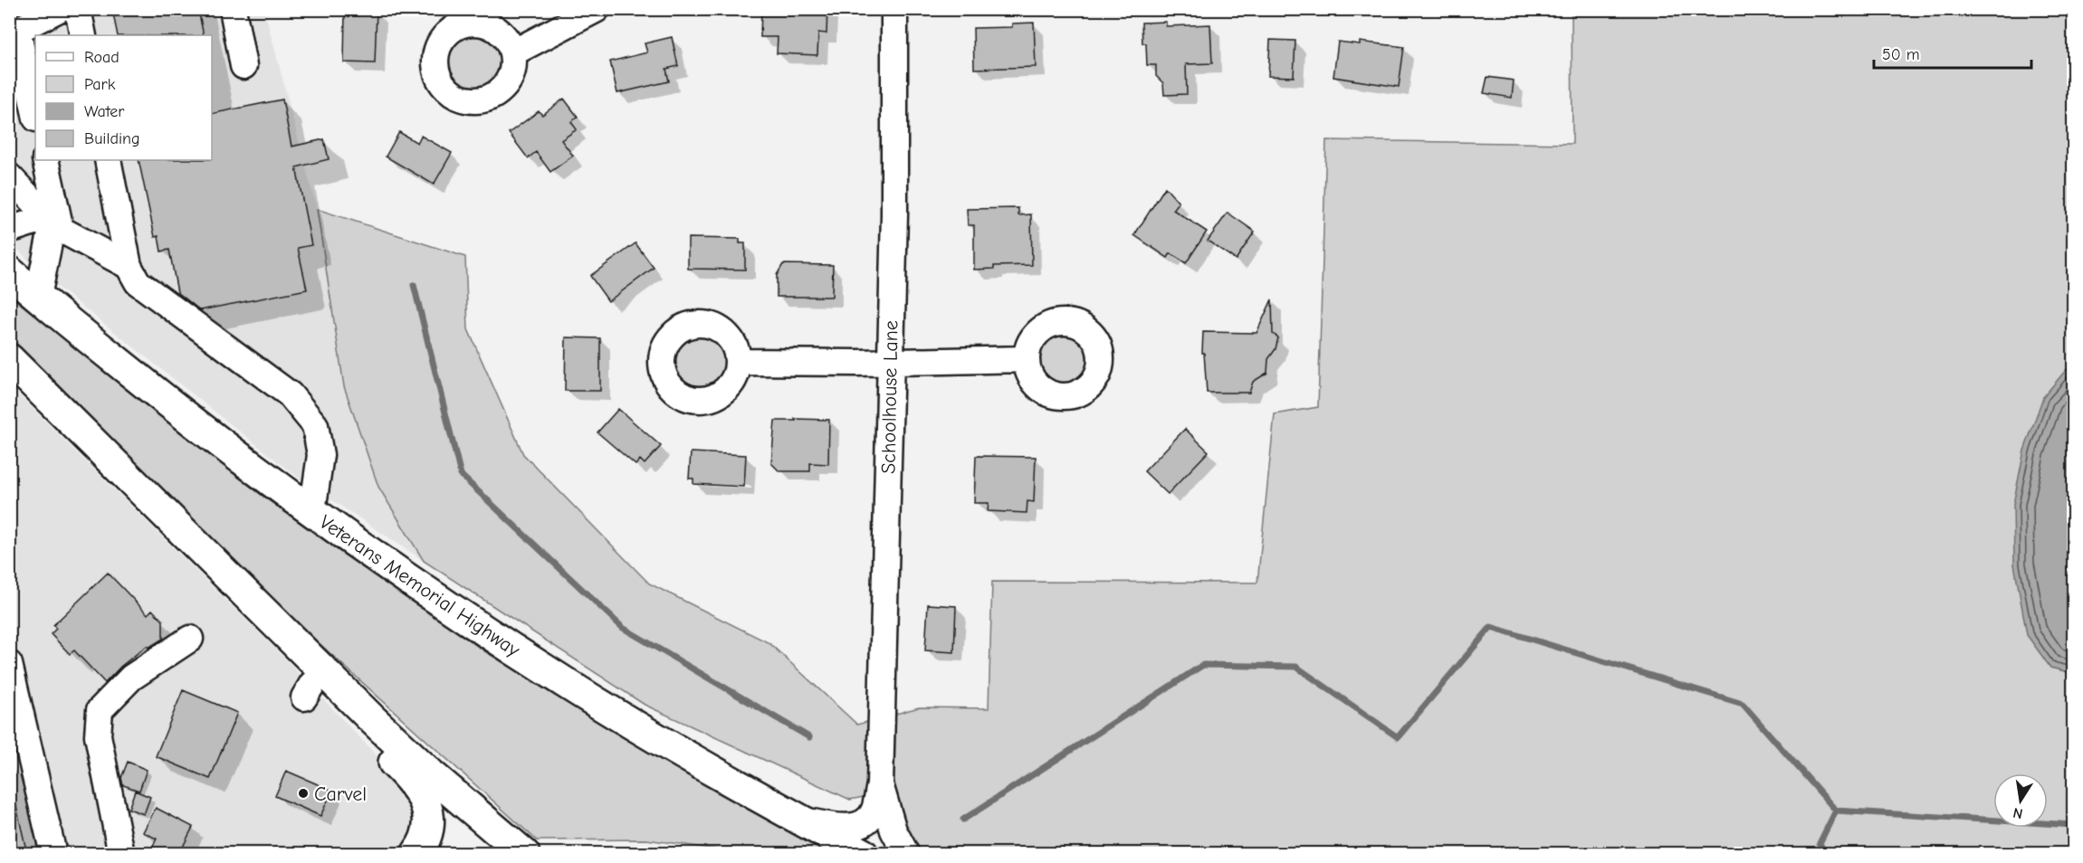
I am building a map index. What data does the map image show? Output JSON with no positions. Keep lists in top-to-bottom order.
{
  "streets": {
    "highway": ["Veterans Memorial Highway"],
    "street": ["Schoolhouse Lane"]
  },
  "crossings": [
    ["Schoolhouse Lane", "Veterans Memorial Highway"]
  ],
  "places": ["Carvel"],
  "legend": [
    "Road",
    "Park",
    "Water",
    "Building"
  ],
  "scale_bar": "50 m",
  "north": "bottom"
}
